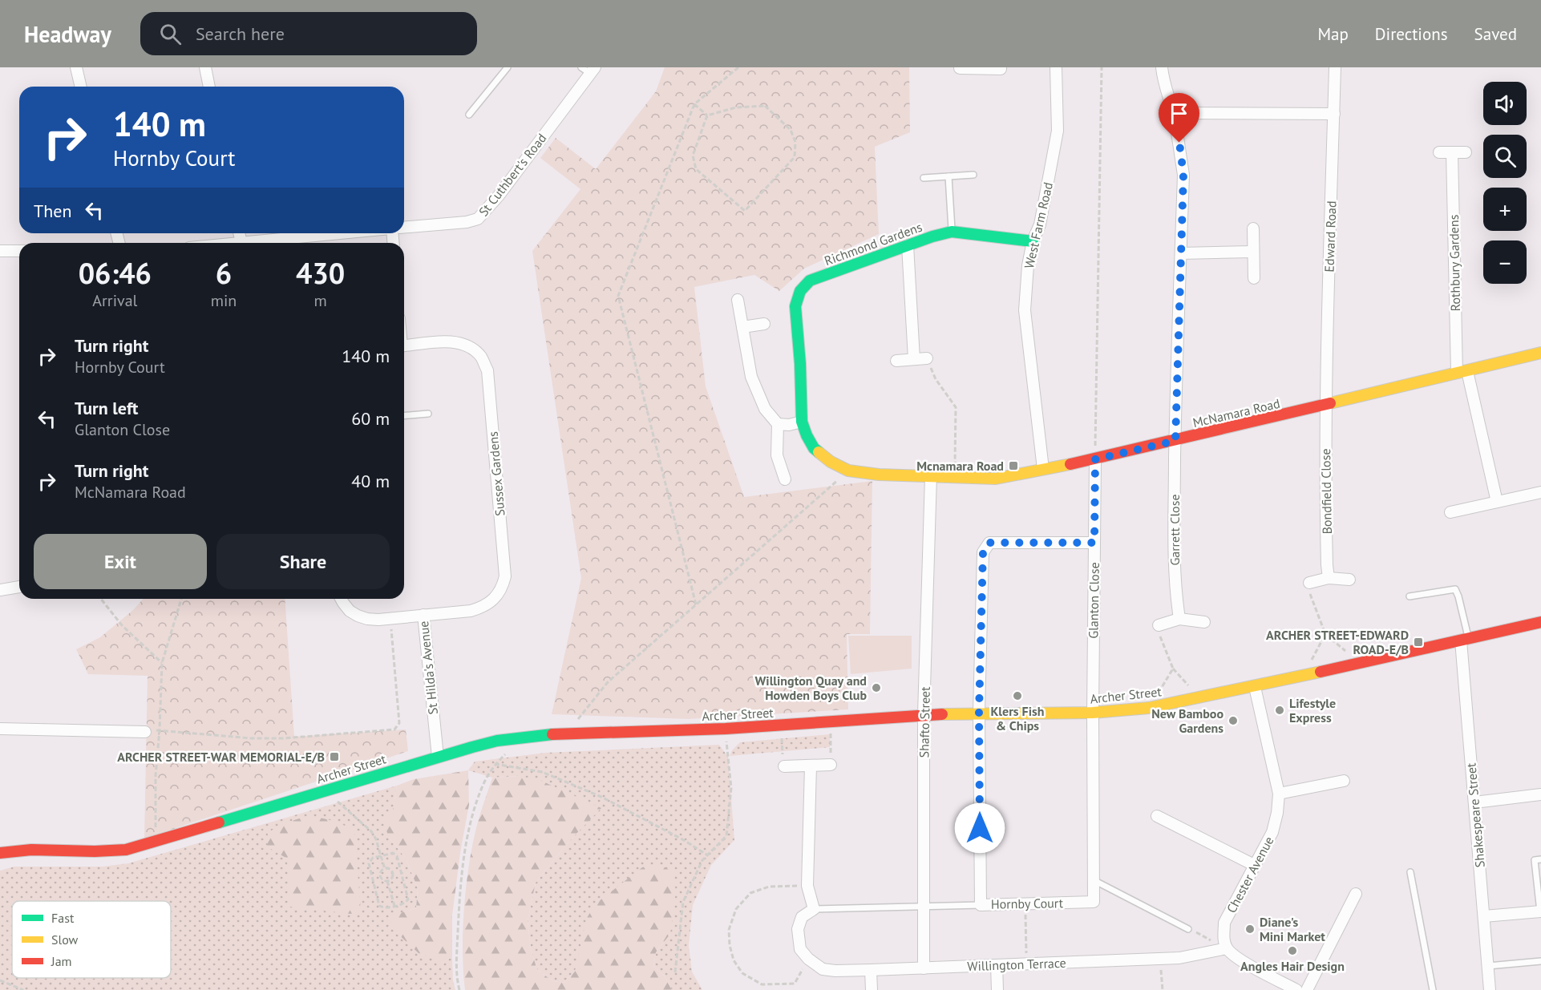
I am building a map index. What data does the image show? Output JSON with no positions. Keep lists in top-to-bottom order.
{
  "streets": {
    "main road": ["Richmond Gardens", "McNamara Road", "Archer Street"],
    "street": [
      "St Cuthbert's Road",
      "West Farm Road",
      "Edward Road",
      "Rothbury Gardens",
      "Sussex Gardens",
      "Bondfield Close",
      "Garrett Close",
      "Glanton Close",
      "St Hilda's Avenue",
      "Shafto Street",
      "Shakespeare Street",
      "Chester Avenue",
      "Hornby Court",
      "Willington Terrace"
    ]
  },
  "crossings": [
    ["West Farm Road", "Richmond Gardens"],
    ["West Farm Road", "McNamara Road"],
    ["Edward Road", "McNamara Road"],
    ["Edward Road", "Bondfield Close"],
    ["Rothbury Gardens", "McNamara Road"],
    ["McNamara Road", "Bondfield Close"],
    ["McNamara Road", "Garrett Close"],
    ["McNamara Road", "Glanton Close"],
    ["McNamara Road", "Shafto Street"],
    ["Sussex Gardens", "St Hilda's Avenue"],
    ["Glanton Close", "Archer Street"],
    ["Glanton Close", "Hornby Court"],
    ["St Hilda's Avenue", "Archer Street"],
    ["Archer Street", "Shafto Street"],
    ["Archer Street", "Shakespeare Street"],
    ["Archer Street", "Chester Avenue"],
    ["Archer Street", "Hornby Court"],
    ["Shafto Street", "Willington Terrace"],
    ["Chester Avenue", "Willington Terrace"]
  ],
  "places": {
    "transit": ["Mcnamara Road", "ARCHER STREET-EDWARD ROAD-E/B", "ARCHER STREET-WAR MEMORIAL-E/B"],
    "other": [
      "Willington Quay and Howden Boys Club",
      "Klers Fish & Chips",
      "Lifestyle Express",
      "New Bamboo Gardens",
      "Diane's Mini Market",
      "Angles Hair Design"
    ]
  },
  "legend": ["Fast", "Slow", "Jam"],
  "page": {
    "header": "Headway",
    "search": "Search here",
    "nav": ["Map", "Directions", "Saved"],
    "map_buttons": ["+", "−"],
    "turn": ["140 m", "Hornby Court"],
    "then": "Then",
    "eta": [
      "06:46",
      "Arrival",
      "6",
      "min",
      "430",
      "m"
    ],
    "list": [
      {
        "name": "Turn right",
        "note": "Hornby Court",
        "value": "140 m"
      },
      {
        "name": "Turn left",
        "note": "Glanton Close",
        "value": "60 m"
      },
      {
        "name": "Turn right",
        "note": "McNamara Road",
        "value": "40 m"
      }
    ],
    "buttons": ["Exit", "Share"]
  }
}
